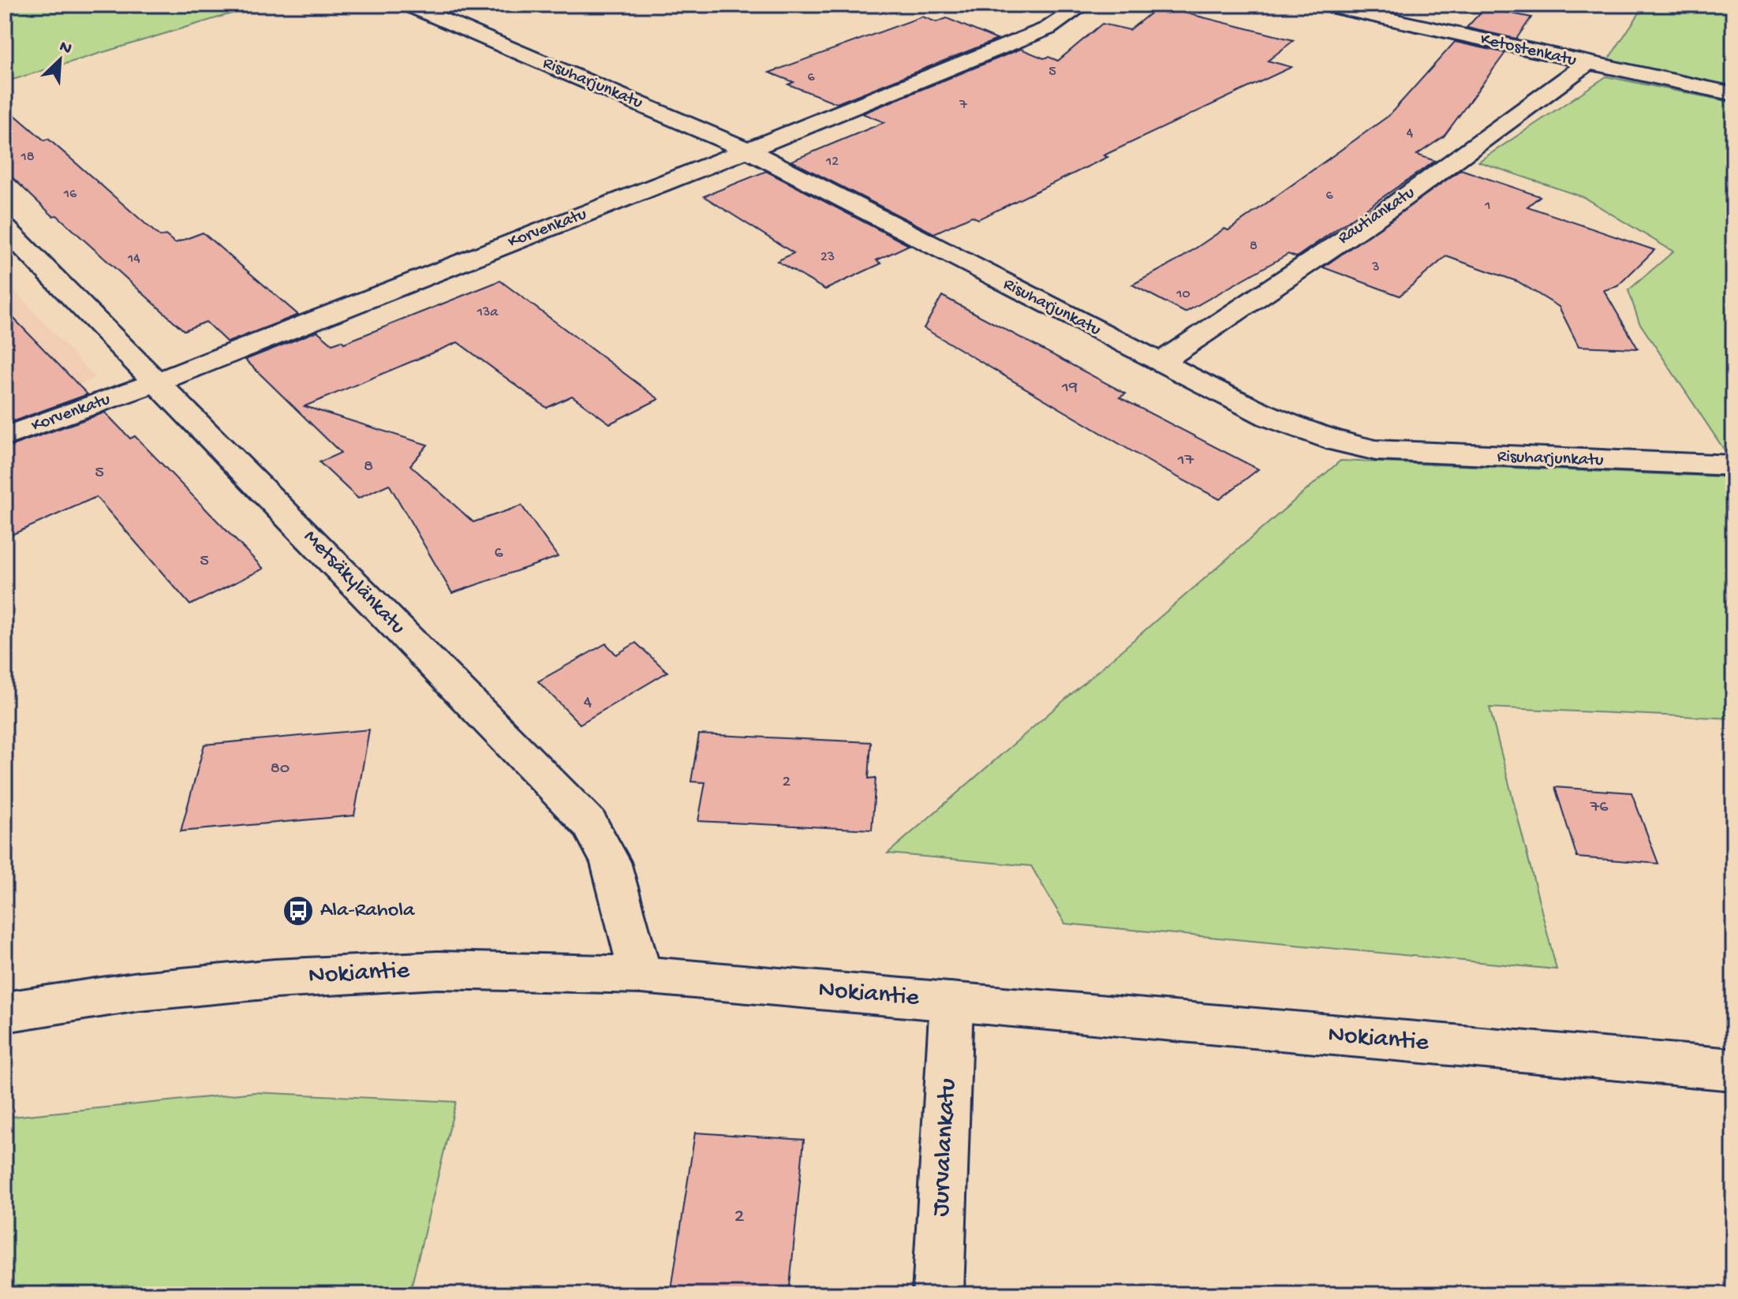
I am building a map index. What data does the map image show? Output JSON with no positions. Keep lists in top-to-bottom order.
{
  "streets": {
    "street": [
      "Ketostenkatu",
      "Risuharjunkatu",
      "Rautiankatu",
      "Korvenkatu",
      "Metsäkylänkatu",
      "Nokiantie",
      "Jurvalankatu"
    ]
  },
  "crossings": [
    ["Ketostenkatu", "Rautiankatu"],
    ["Risuharjunkatu", "Rautiankatu"],
    ["Risuharjunkatu", "Korvenkatu"],
    ["Korvenkatu", "Metsäkylänkatu"],
    ["Metsäkylänkatu", "Nokiantie"],
    ["Nokiantie", "Jurvalankatu"]
  ],
  "places": {
    "bus stop": ["Ala-Rahola"]
  },
  "house_numbers": [
    "5",
    "6",
    "7",
    "4",
    "18",
    "12",
    "16",
    "6",
    "1",
    "8",
    "23",
    "14",
    "3",
    "10",
    "13a",
    "19",
    "17",
    "8",
    "5",
    "6",
    "5",
    "4",
    "80",
    "2",
    "76",
    "2"
  ],
  "north": "top right"
}
